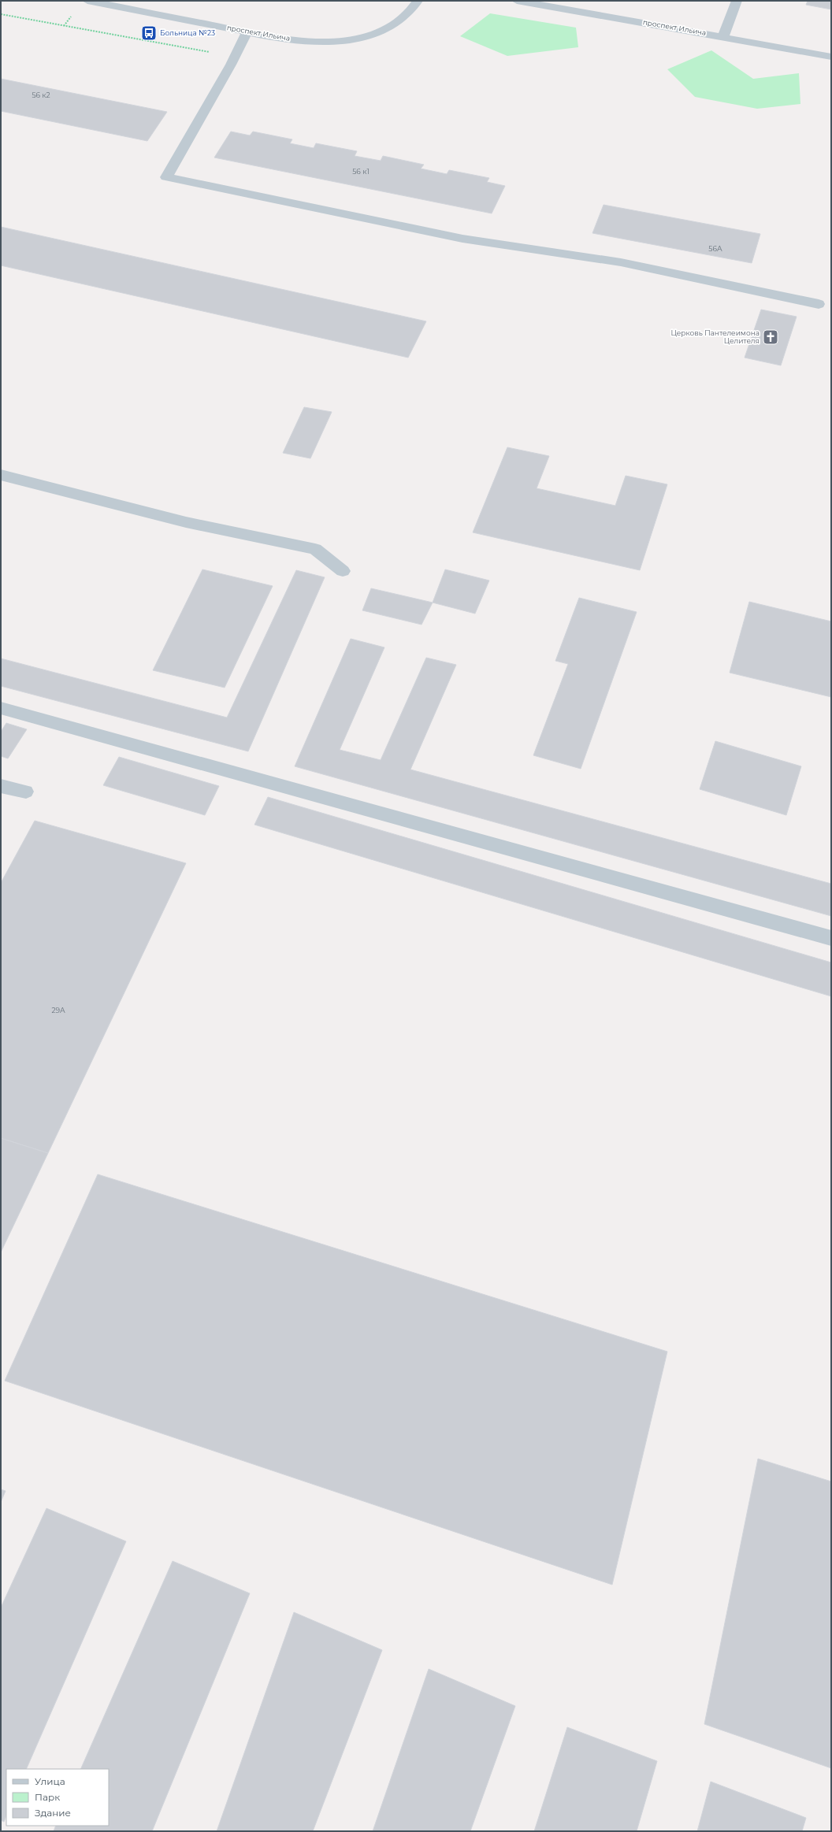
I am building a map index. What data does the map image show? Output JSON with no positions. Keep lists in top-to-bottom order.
{
  "streets": {
    "street": ["проспект Ильича"]
  },
  "places": {
    "bus stop": ["Больница №23"],
    "church": ["Церковь Пантелеимона Целителя"]
  },
  "house_numbers": [
    "56 к2",
    "56 к1",
    "56А",
    "29А"
  ],
  "legend": ["Улица", "Парк", "Здание"]
}
